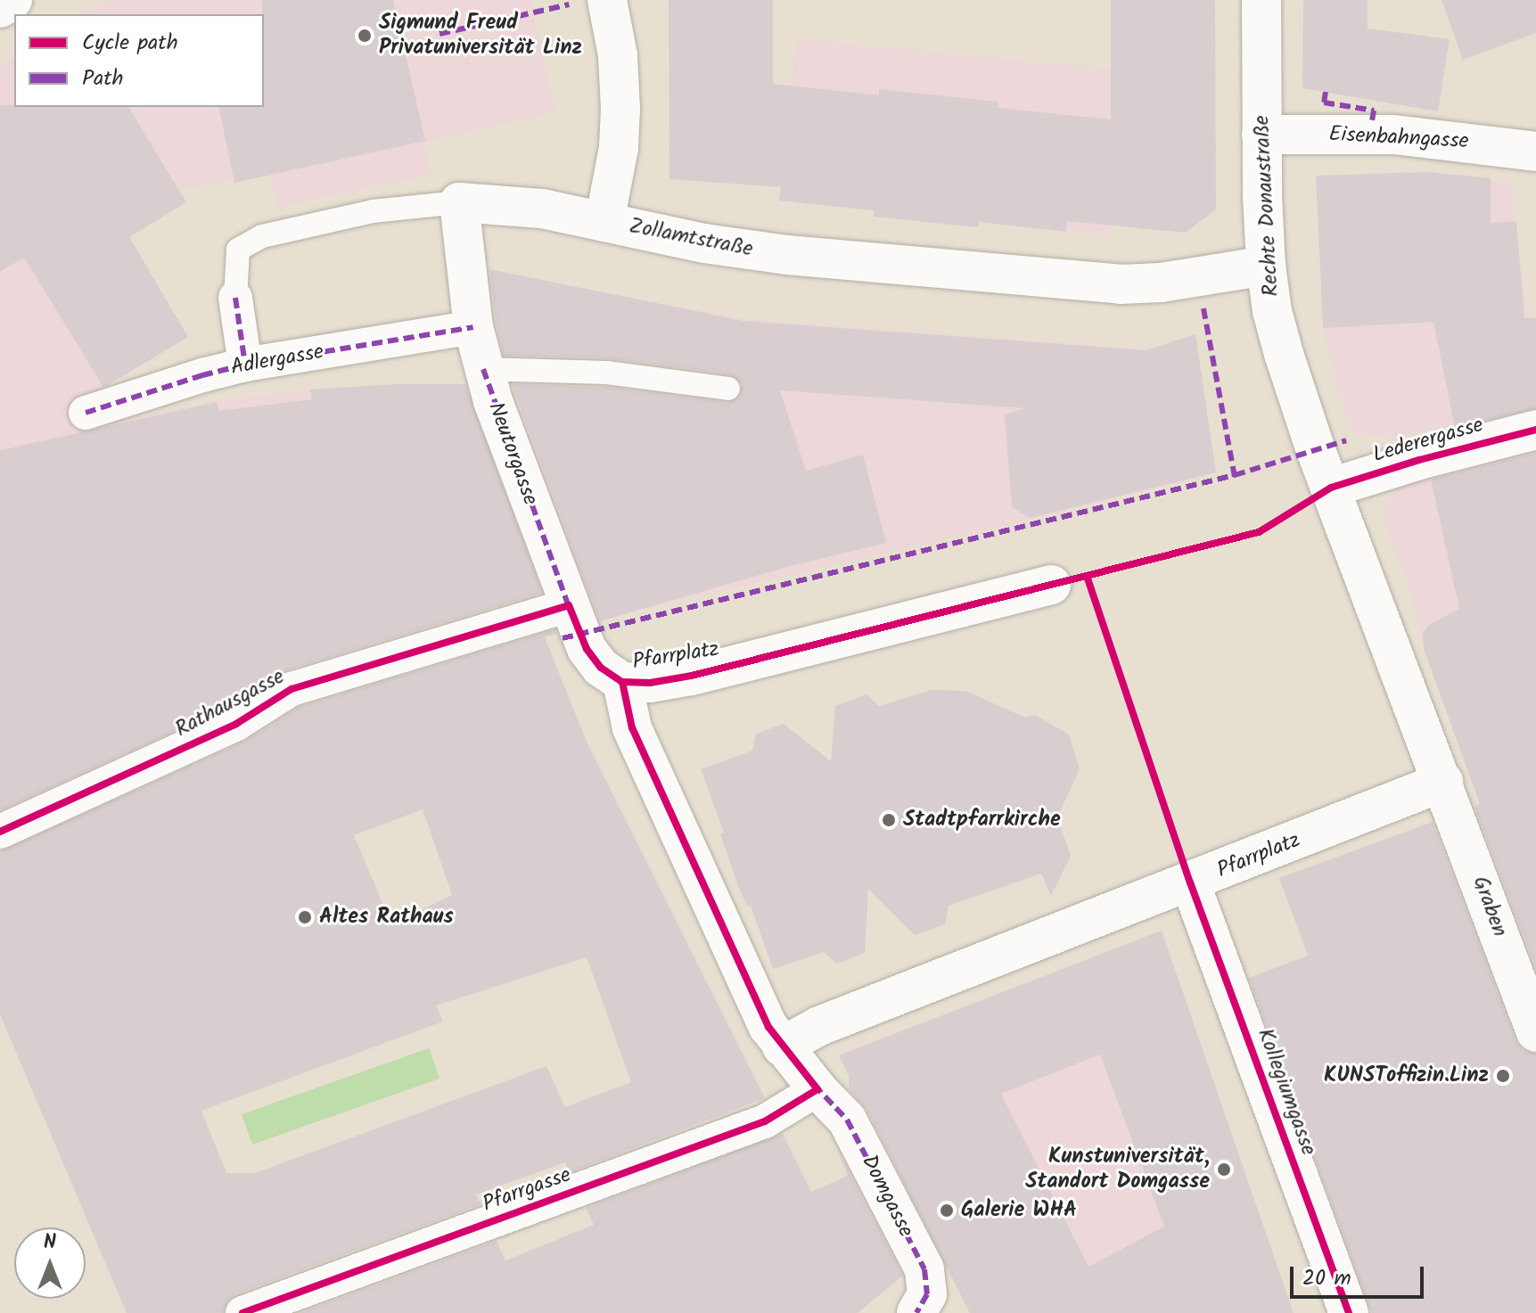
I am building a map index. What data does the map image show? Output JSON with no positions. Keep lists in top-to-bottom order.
{
  "streets": {
    "street": [
      "Eisenbahngasse",
      "Rechte Donaustraße",
      "Zollamtstraße",
      "Adlergasse",
      "Lederergasse",
      "Neutorgasse",
      "Pfarrplatz",
      "Rathausgasse",
      "Graben",
      "Kollegiumgasse",
      "Pfarrgasse",
      "Domgasse"
    ]
  },
  "crossings": [
    ["Eisenbahngasse", "Rechte Donaustraße"],
    ["Rechte Donaustraße", "Zollamtstraße"],
    ["Rechte Donaustraße", "Lederergasse"],
    ["Zollamtstraße", "Adlergasse"],
    ["Zollamtstraße", "Neutorgasse"],
    ["Adlergasse", "Neutorgasse"],
    ["Neutorgasse", "Pfarrplatz"],
    ["Neutorgasse", "Rathausgasse"],
    ["Pfarrplatz", "Graben"],
    ["Pfarrplatz", "Kollegiumgasse"],
    ["Pfarrplatz", "Pfarrgasse"],
    ["Pfarrplatz", "Domgasse"],
    ["Pfarrgasse", "Domgasse"]
  ],
  "places": [
    "Sigmund Freud Privatuniversität Linz",
    "Stadtpfarrkirche",
    "Altes Rathaus",
    "KUNSToffizin.Linz",
    "Kunstuniversität, Standort Domgasse",
    "Galerie WHA"
  ],
  "legend": ["Cycle path", "Path"],
  "scale_bar": "20 m",
  "north": "top"
}
